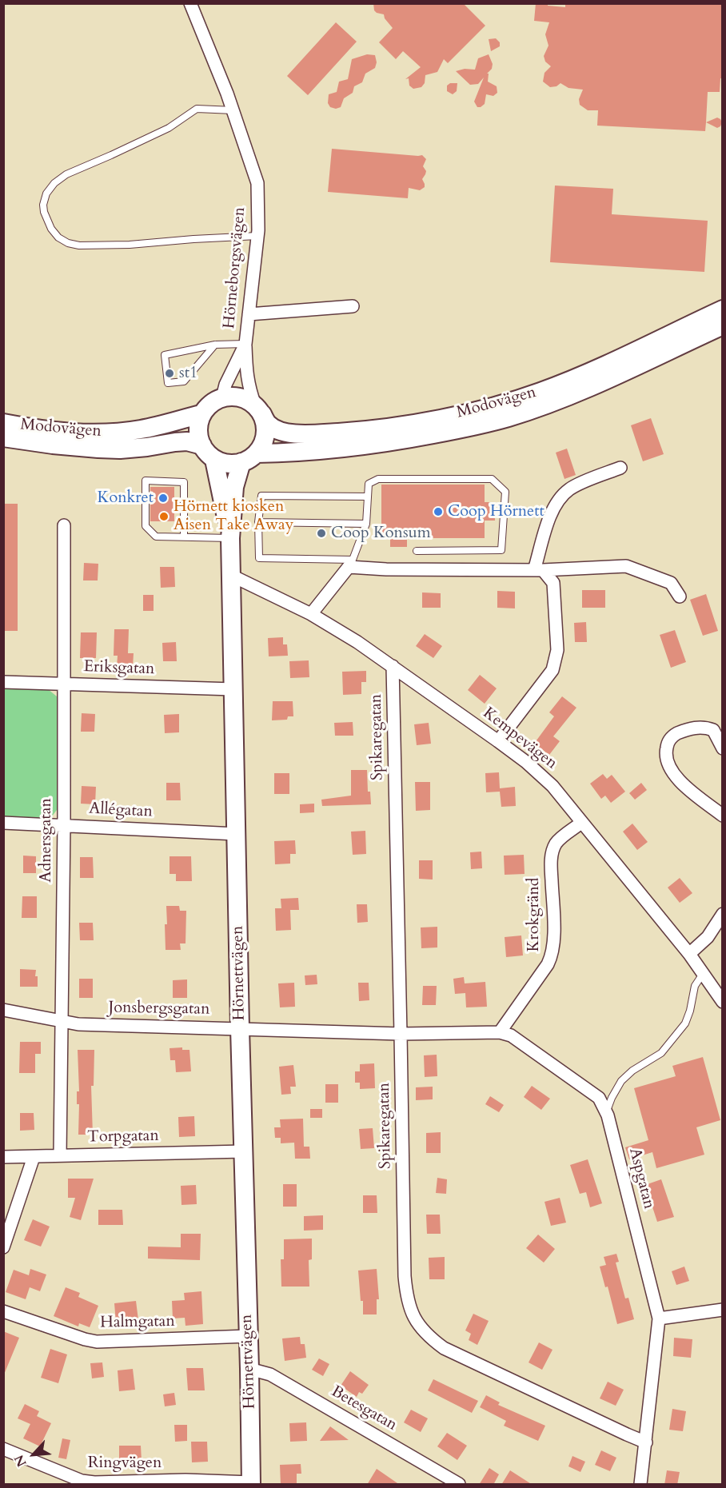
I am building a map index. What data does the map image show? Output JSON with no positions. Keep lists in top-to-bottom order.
{
  "streets": {
    "main road": ["Modovägen", "Hörnettvägen"],
    "street": [
      "Hörneborgsvägen",
      "Eriksgatan",
      "Spikaregatan",
      "Kempevägen",
      "Allégatan",
      "Adnersgatan",
      "Krokgränd",
      "Jonsbergsgatan",
      "Torpgatan",
      "Aspgatan",
      "Halmgatan",
      "Betesgatan",
      "Ringvägen"
    ]
  },
  "crossings": [
    ["Hörneborgsvägen", "Modovägen"],
    ["Hörneborgsvägen", "Hörnettvägen"],
    ["Modovägen", "Hörnettvägen"],
    ["Eriksgatan", "Adnersgatan"],
    ["Eriksgatan", "Hörnettvägen"],
    ["Spikaregatan", "Kempevägen"],
    ["Spikaregatan", "Jonsbergsgatan"],
    ["Spikaregatan", "Aspgatan"],
    ["Kempevägen", "Krokgränd"],
    ["Kempevägen", "Hörnettvägen"],
    ["Allégatan", "Adnersgatan"],
    ["Allégatan", "Hörnettvägen"],
    ["Adnersgatan", "Jonsbergsgatan"],
    ["Adnersgatan", "Torpgatan"],
    ["Krokgränd", "Aspgatan"],
    ["Hörnettvägen", "Jonsbergsgatan"],
    ["Hörnettvägen", "Torpgatan"],
    ["Hörnettvägen", "Halmgatan"],
    ["Hörnettvägen", "Betesgatan"],
    ["Hörnettvägen", "Ringvägen"],
    ["Jonsbergsgatan", "Aspgatan"]
  ],
  "places": [
    "st1",
    "Konkret",
    "Coop Hörnett",
    "Hörnett kiosken Aisen Take Away",
    "Coop Konsum"
  ],
  "north": "bottom left"
}
